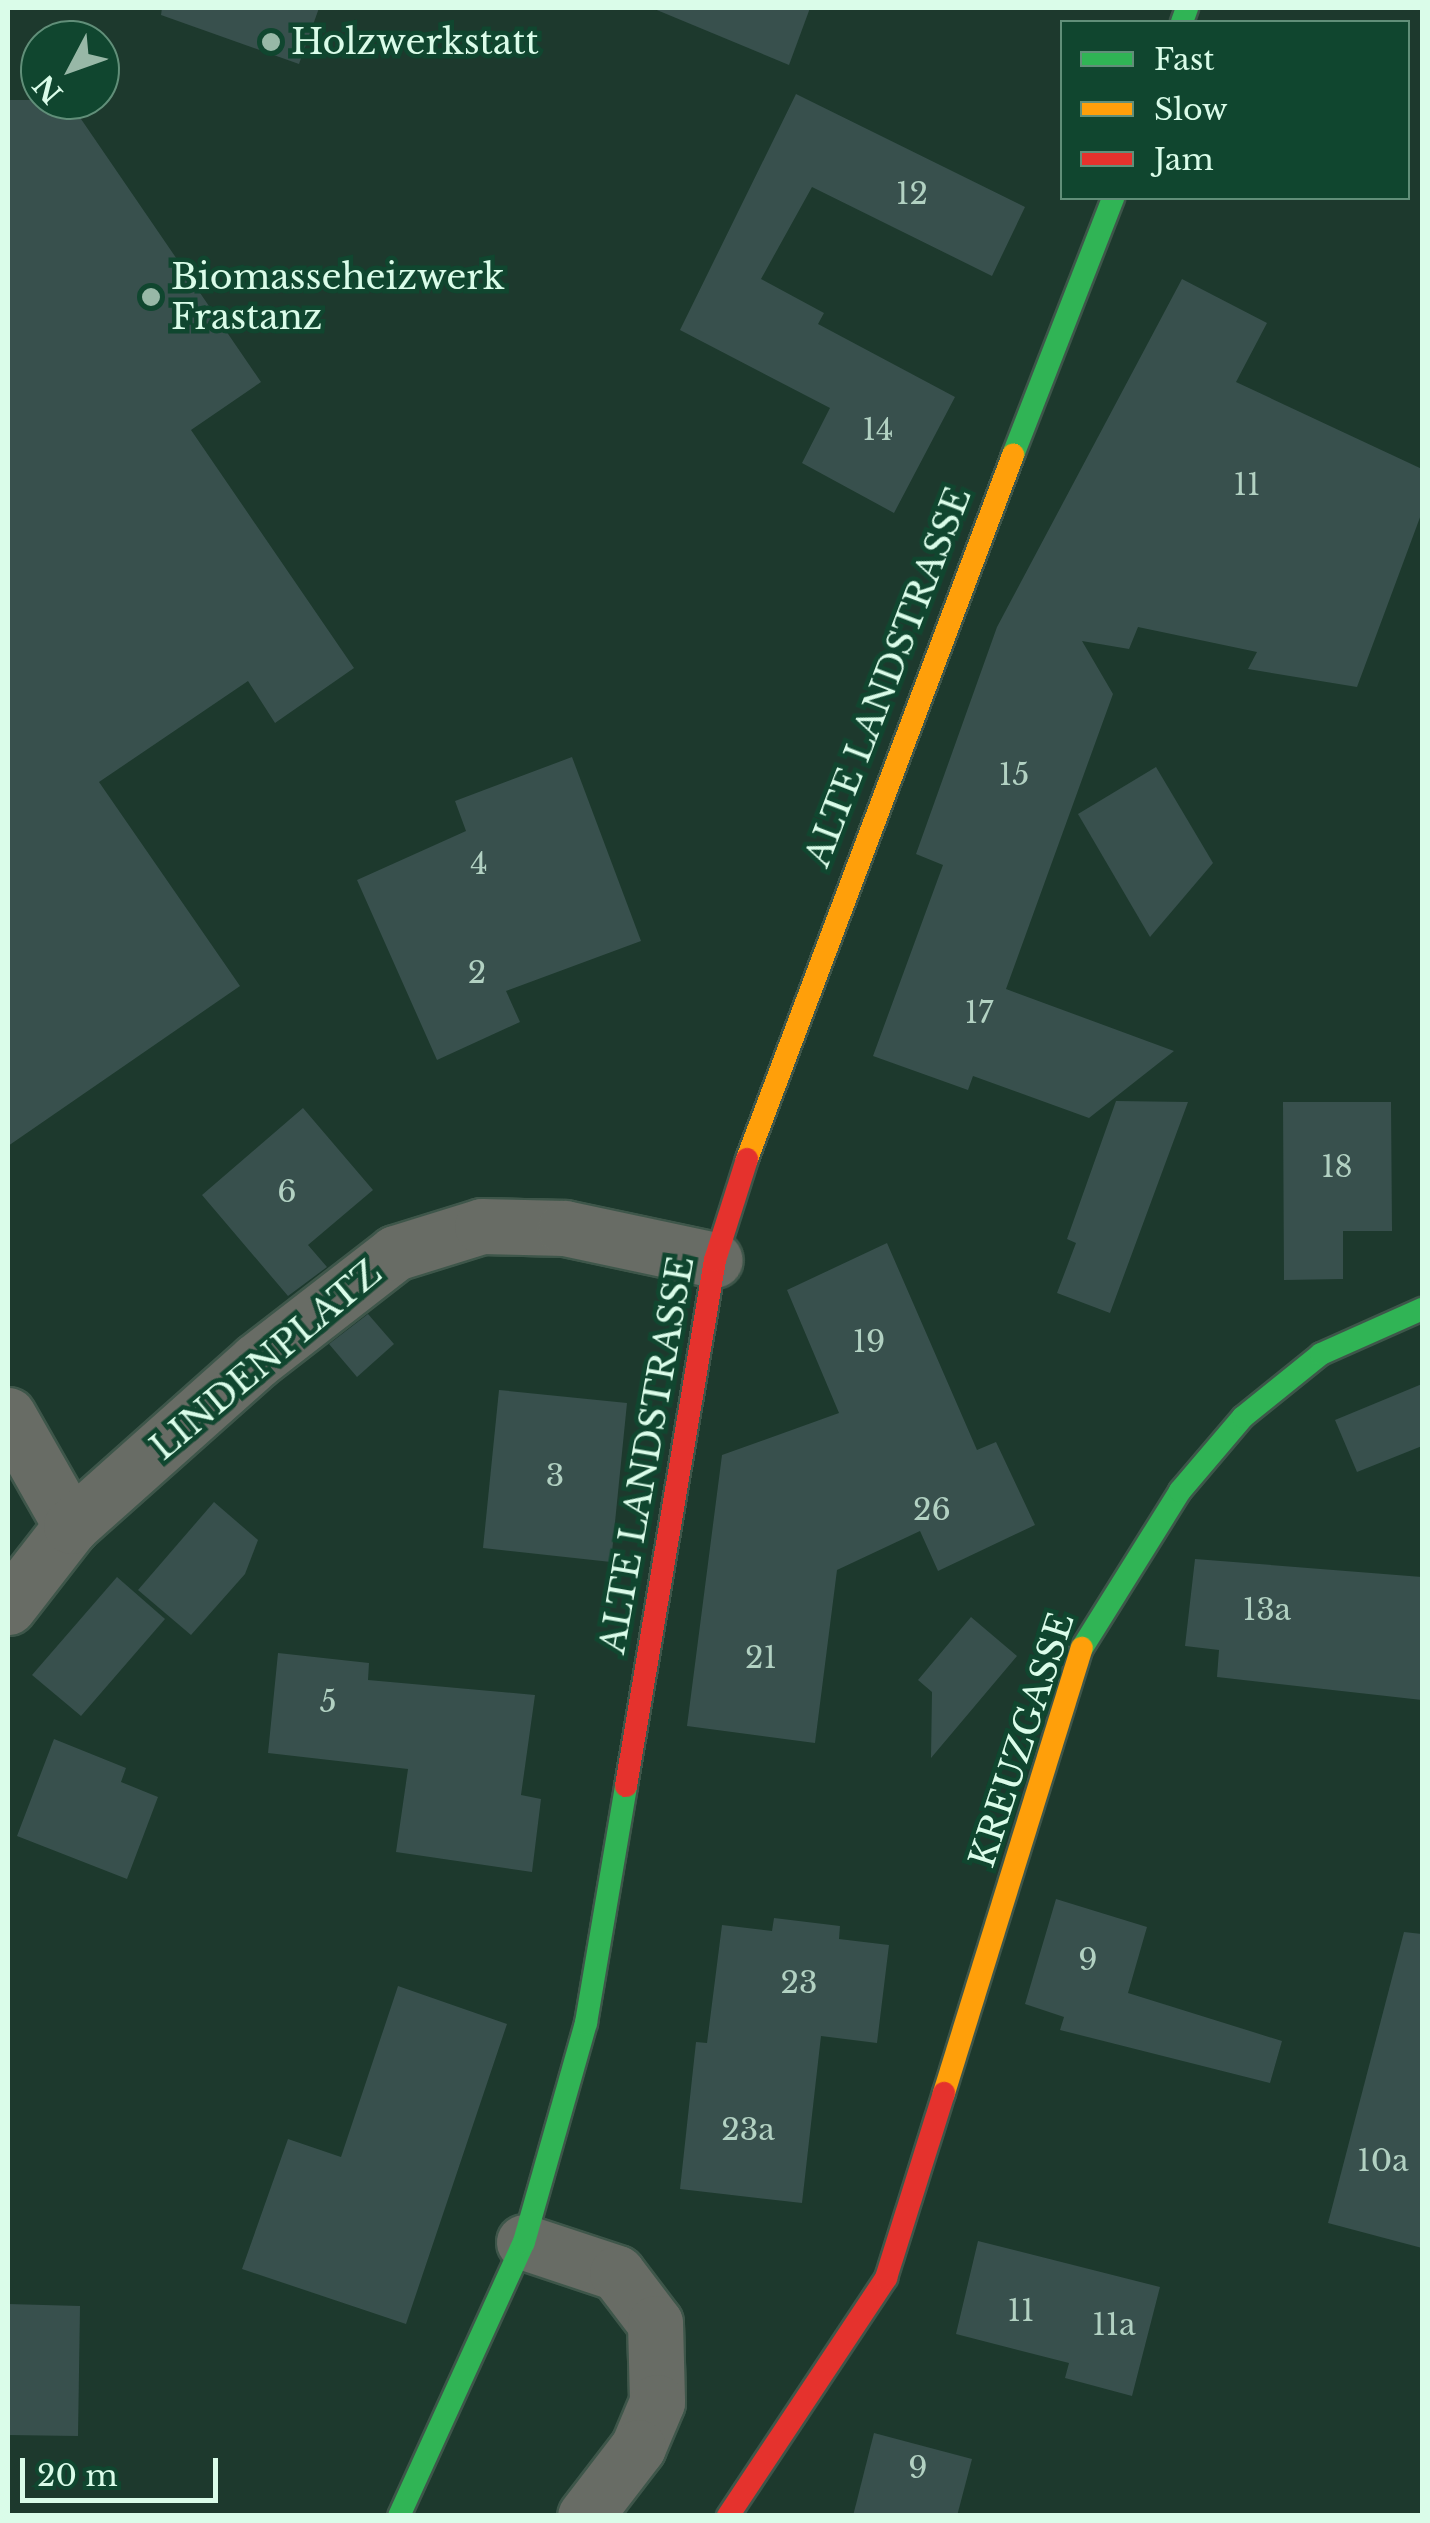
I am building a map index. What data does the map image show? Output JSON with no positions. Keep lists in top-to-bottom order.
{
  "streets": {
    "main road": ["ALTE LANDSTRASSE", "KREUZGASSE"],
    "street": ["LINDENPLATZ"]
  },
  "crossings": [
    ["ALTE LANDSTRASSE", "LINDENPLATZ"]
  ],
  "places": ["Holzwerkstatt", "Biomasseheizwerk Frastanz"],
  "house_numbers": [
    "12",
    "14",
    "11",
    "15",
    "4",
    "2",
    "17",
    "18",
    "6",
    "19",
    "3",
    "26",
    "13a",
    "21",
    "5",
    "9",
    "23",
    "23a",
    "10a",
    "11",
    "11a",
    "9"
  ],
  "legend": ["Fast", "Slow", "Jam"],
  "scale_bar": "20 m",
  "north": "bottom left"
}
